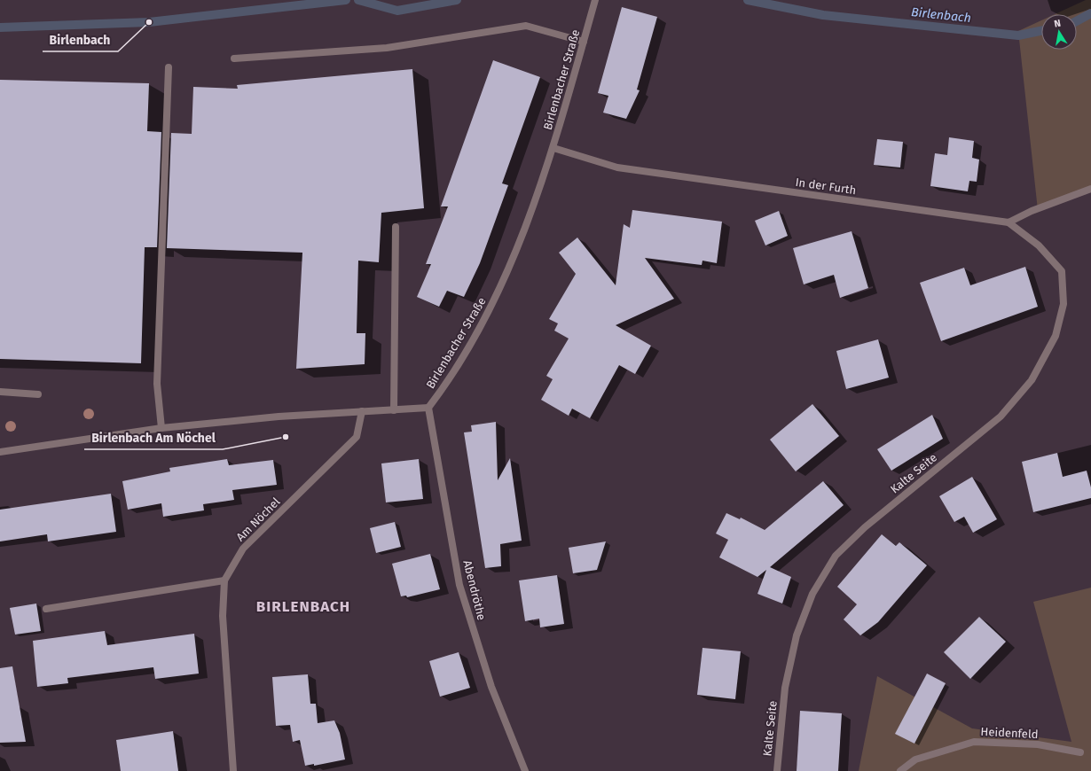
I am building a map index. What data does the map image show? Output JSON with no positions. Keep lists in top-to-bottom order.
{
  "streets": {
    "street": [
      "Birlenbacher Straße",
      "In der Furth",
      "Kalte Seite",
      "Am Nöchel",
      "Abendröthe",
      "Heidenfeld"
    ]
  },
  "crossings": [
    ["Birlenbacher Straße", "In der Furth"],
    ["Birlenbacher Straße", "Abendröthe"],
    ["In der Furth", "Kalte Seite"]
  ],
  "districts": ["BIRLENBACH"],
  "water": ["Birlenbach"],
  "places": ["Birlenbach", "Birlenbach Am Nöchel"],
  "north": "top"
}
